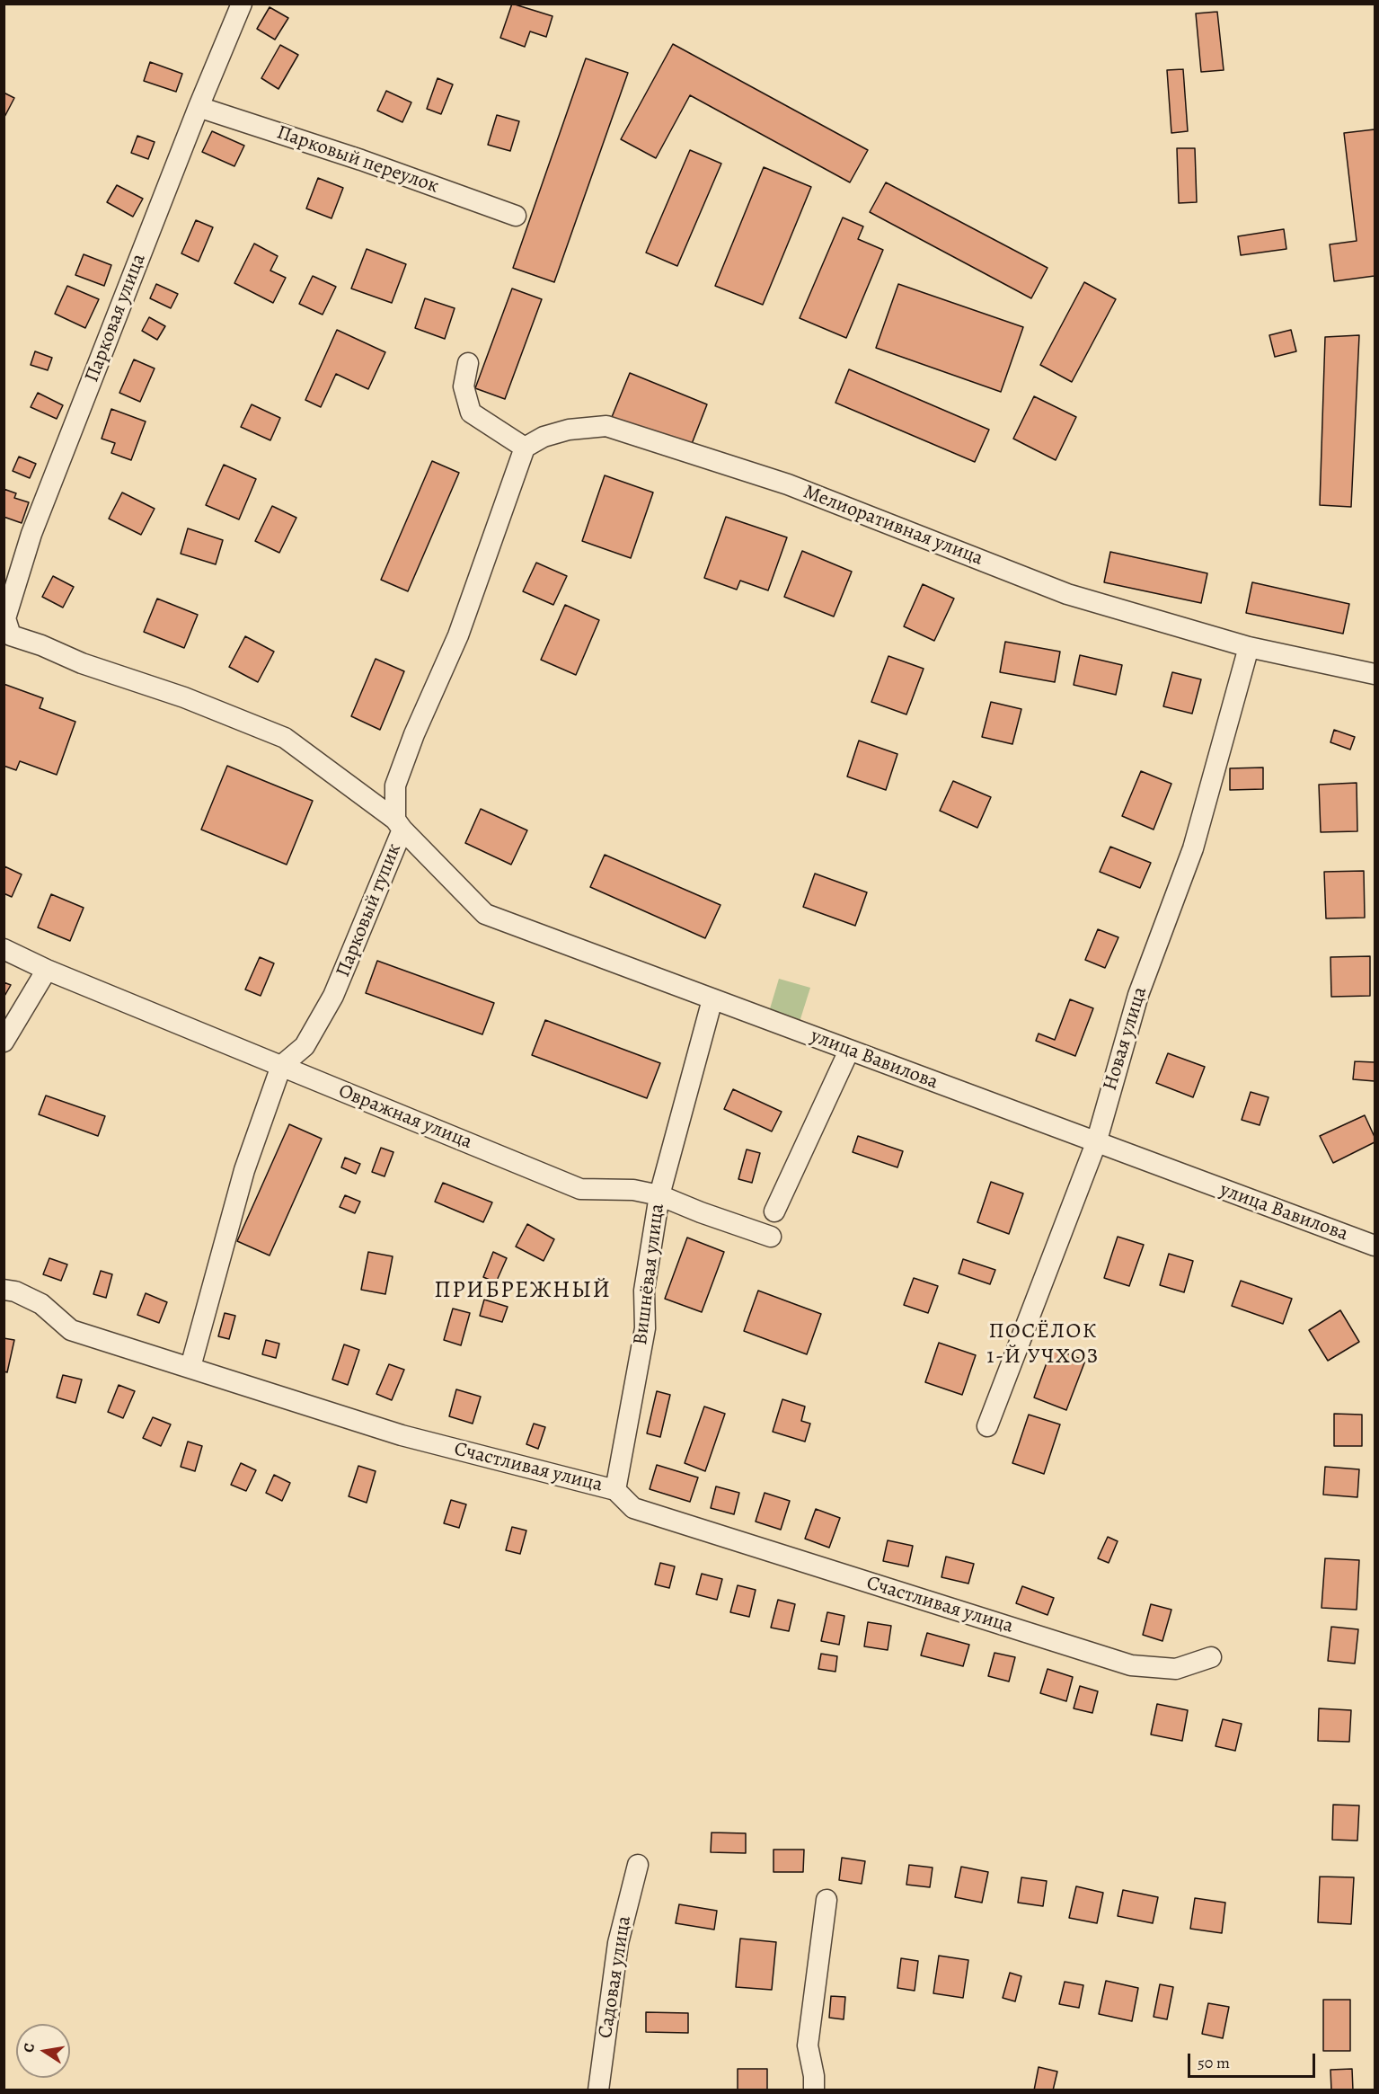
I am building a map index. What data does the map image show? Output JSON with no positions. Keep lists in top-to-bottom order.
{
  "streets": {
    "street": [
      "Парковый переулок",
      "Парковая улица",
      "Мелиоративная улица",
      "Парковый тупик",
      "Новая улица",
      "улица Вавилова",
      "Овражная улица",
      "Вишнёвая улица",
      "Счастливая улица",
      "Садовая улица"
    ]
  },
  "crossings": [
    ["Парковый переулок", "Парковая улица"],
    ["Парковая улица", "улица Вавилова"],
    ["Мелиоративная улица", "Парковый тупик"],
    ["Мелиоративная улица", "Новая улица"],
    ["Парковый тупик", "улица Вавилова"],
    ["Парковый тупик", "Овражная улица"],
    ["Новая улица", "улица Вавилова"],
    ["улица Вавилова", "Вишнёвая улица"],
    ["Овражная улица", "Вишнёвая улица"],
    ["Вишнёвая улица", "Счастливая улица"]
  ],
  "districts": ["ПРИБРЕЖНЫЙ", "ПОСЁЛОК 1-Й УЧХОЗ"],
  "scale_bar": "50 m",
  "north": "left"
}
